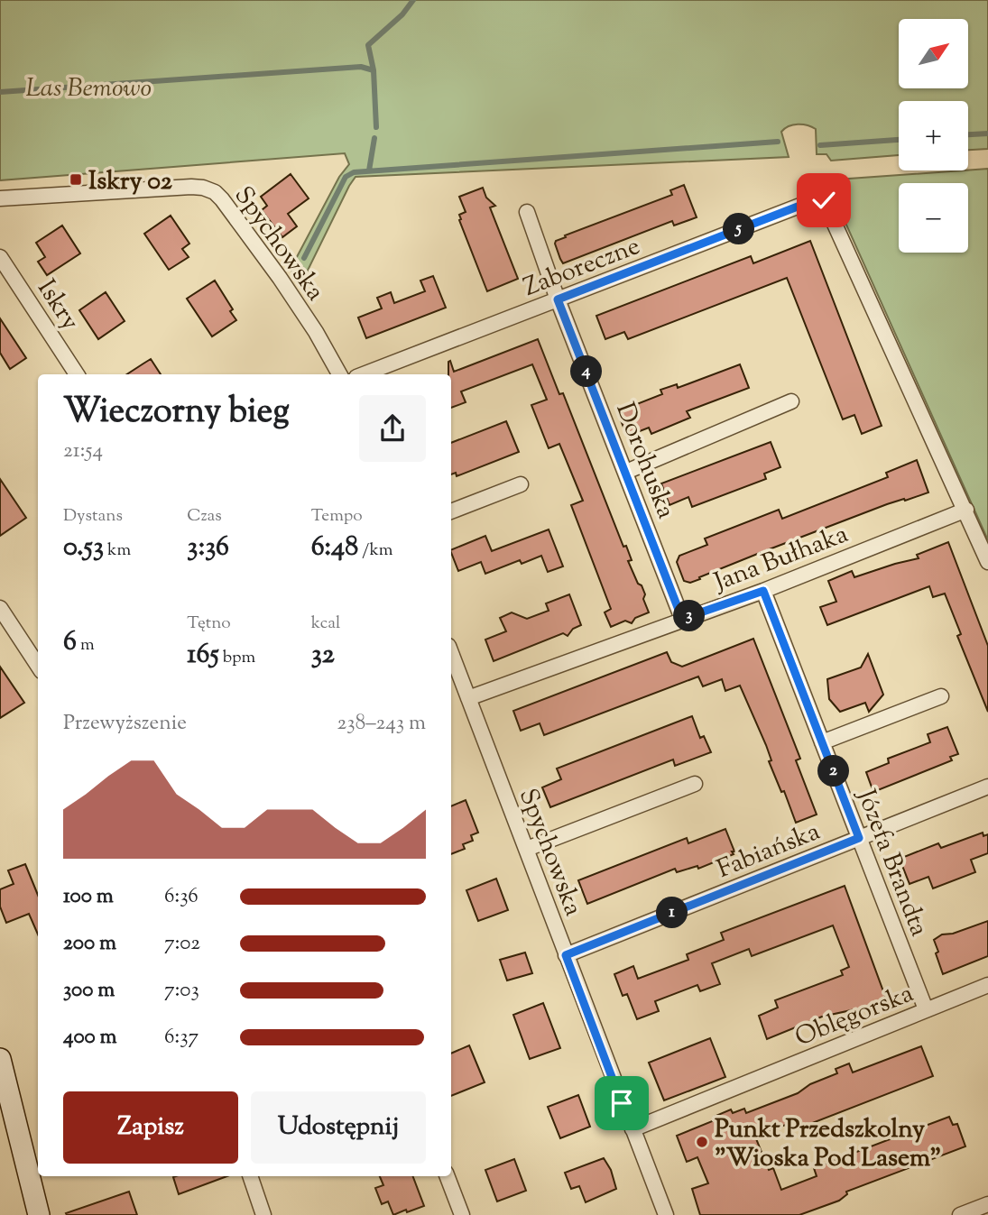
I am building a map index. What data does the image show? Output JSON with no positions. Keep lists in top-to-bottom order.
{
  "streets": {
    "street": [
      "Spychowska",
      "Zaboreczne",
      "Iskry",
      "Dorohuska",
      "Jana Bułhaka",
      "Fabiańska",
      "Józefa Brandta",
      "Oblęgorska"
    ]
  },
  "crossings": [
    ["Spychowska", "Jana Bułhaka"],
    ["Spychowska", "Fabiańska"],
    ["Spychowska", "Oblęgorska"],
    ["Zaboreczne", "Dorohuska"],
    ["Zaboreczne", "Jana Bułhaka"],
    ["Dorohuska", "Jana Bułhaka"],
    ["Jana Bułhaka", "Józefa Brandta"],
    ["Fabiańska", "Józefa Brandta"],
    ["Józefa Brandta", "Oblęgorska"]
  ],
  "parks": ["Las Bemowo"],
  "places": {
    "transit": ["Iskry 02"],
    "other": ["Punkt Przedszkolny \"Wioska Pod Lasem\""]
  },
  "north": "top right",
  "page": {
    "map_buttons": ["+", "−"],
    "pins": [
      "5",
      "4",
      "3",
      "2",
      "1"
    ],
    "heading": ["Wieczorny bieg", "21:54"],
    "stats": [
      ["Dystans", "0.53 km"],
      ["Czas", "3:36"],
      ["Tempo", "6:48 /km"],
      ["6 m"],
      ["Tętno", "165 bpm"],
      ["kcal", "32"]
    ],
    "chart": ["Przewyższenie", "238–243 m"],
    "list": [
      {
        "name": "100 m",
        "note": "6:36"
      },
      {
        "name": "200 m",
        "note": "7:02"
      },
      {
        "name": "300 m",
        "note": "7:03"
      },
      {
        "name": "400 m",
        "note": "6:37"
      }
    ],
    "buttons": ["Zapisz", "Udostępnij"]
  }
}
